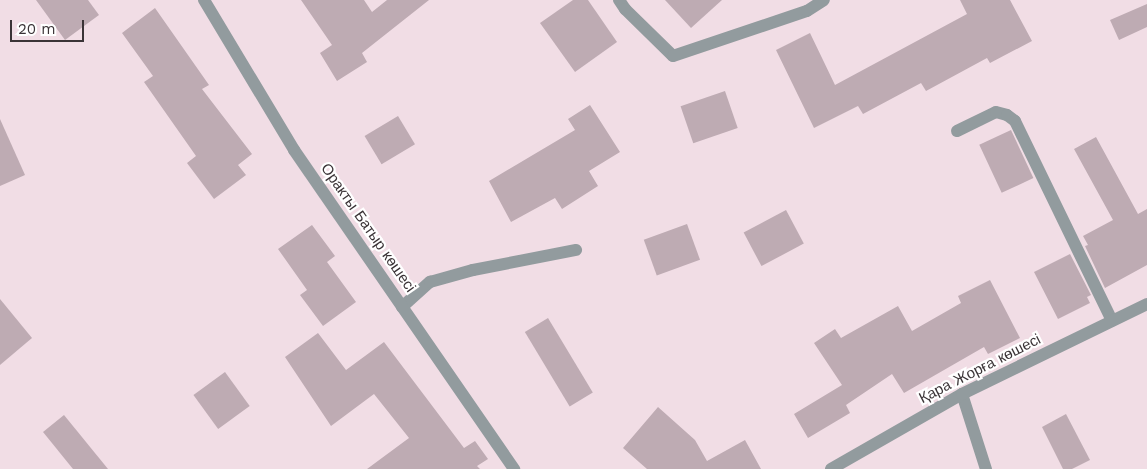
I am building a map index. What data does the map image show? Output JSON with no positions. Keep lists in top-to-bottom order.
{
  "streets": {
    "street": ["Оракты Батыр көшесі", "Қара Жорға көшесі"]
  },
  "scale_bar": "20 m"
}
